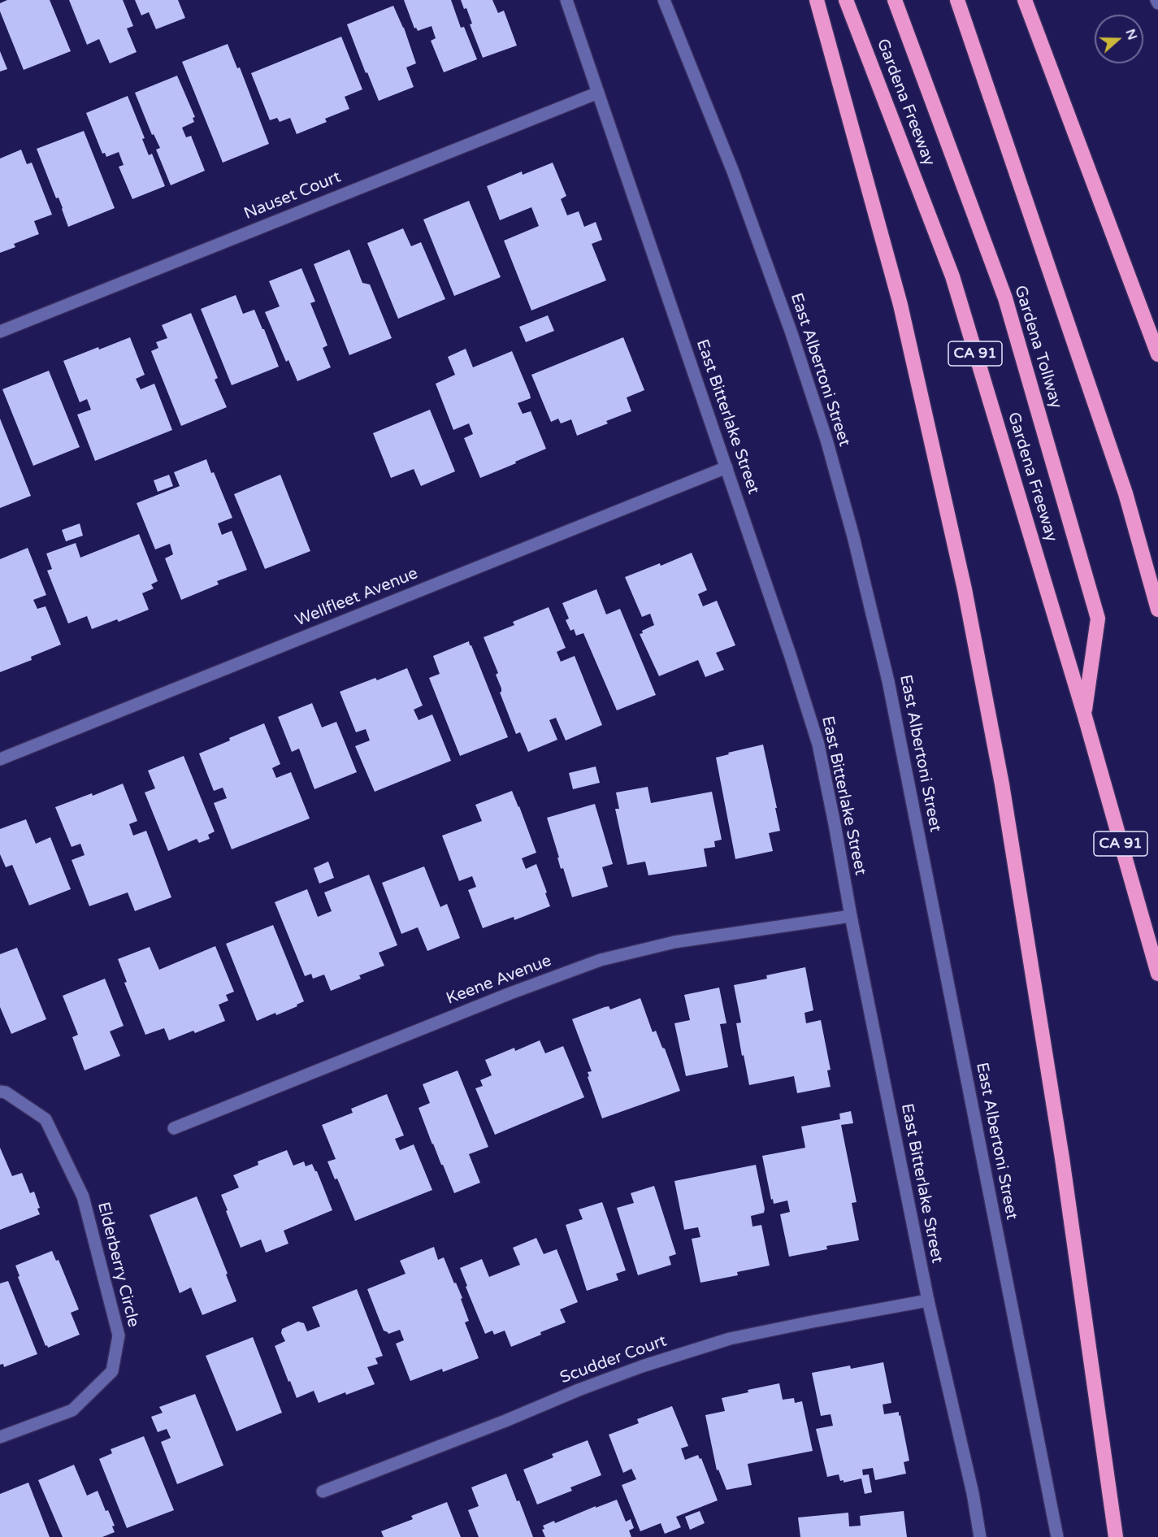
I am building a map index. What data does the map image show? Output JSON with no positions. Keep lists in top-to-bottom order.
{
  "streets": {
    "highway": ["Gardena Freeway", "Gardena Tollway", "CA 91"],
    "street": [
      "Nauset Court",
      "East Albertoni Street",
      "East Bitterlake Street",
      "Wellfleet Avenue",
      "Keene Avenue",
      "Elderberry Circle",
      "Scudder Court"
    ]
  },
  "crossings": [
    ["Gardena Freeway", "Gardena Tollway"],
    ["Nauset Court", "East Bitterlake Street"],
    ["East Bitterlake Street", "Wellfleet Avenue"],
    ["East Bitterlake Street", "Keene Avenue"],
    ["East Bitterlake Street", "Scudder Court"]
  ],
  "north": "right"
}
